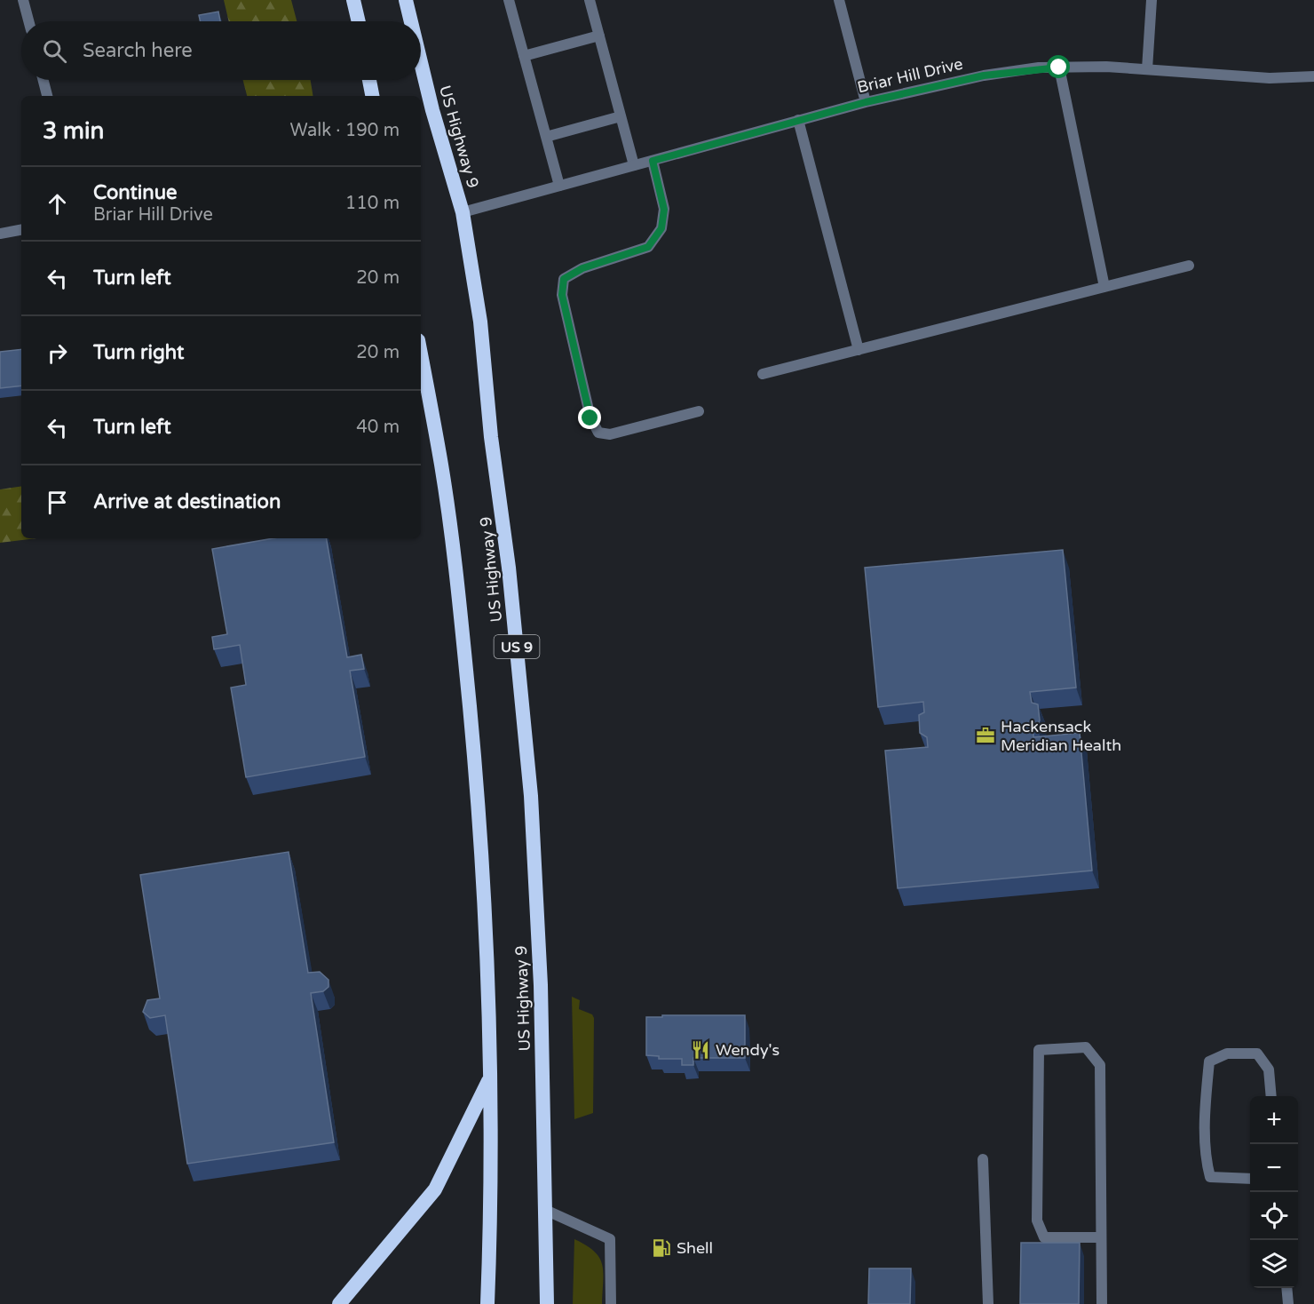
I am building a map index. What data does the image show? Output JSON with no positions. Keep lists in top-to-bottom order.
{
  "streets": {
    "highway": ["US Highway 9", "US 9"],
    "street": ["Briar Hill Drive"]
  },
  "crossings": [
    ["Briar Hill Drive", "US Highway 9"]
  ],
  "places": {
    "office": ["Hackensack Meridian Health"],
    "restaurant": ["Wendy's"],
    "fuel station": ["Shell"]
  },
  "page": {
    "search": "Search here",
    "heading": ["3 min", "Walk · 190 m"],
    "list": [
      ["Continue", "Briar Hill Drive", "110 m"],
      ["Turn left", "20 m"],
      ["Turn right", "20 m"],
      ["Turn left", "40 m"],
      "Arrive at destination"
    ],
    "map_buttons": ["+", "−"]
  }
}
